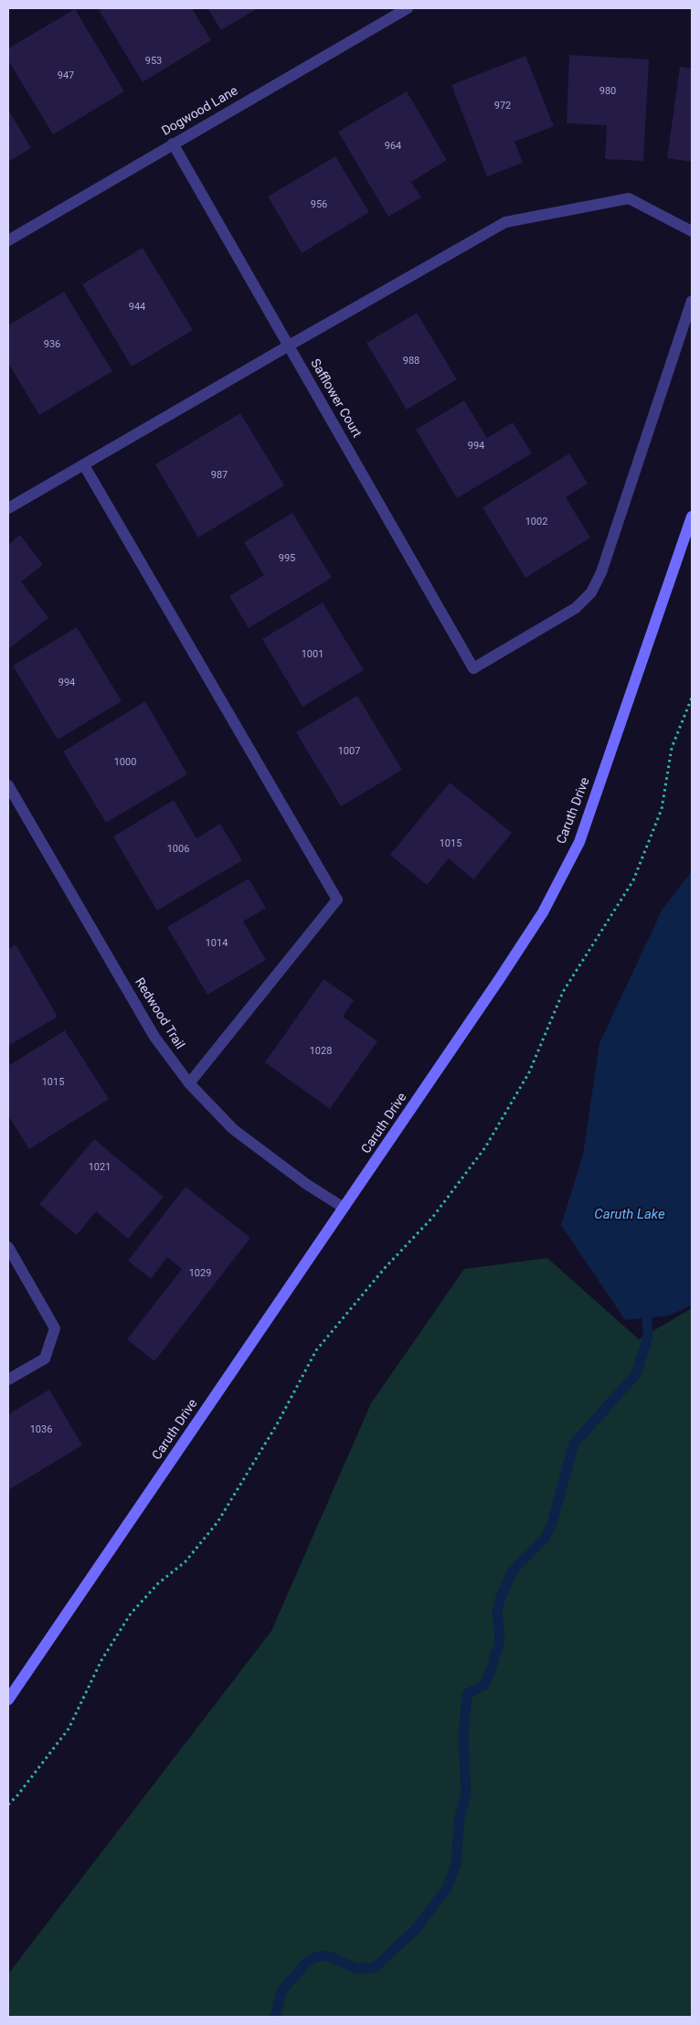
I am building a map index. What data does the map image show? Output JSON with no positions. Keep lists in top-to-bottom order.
{
  "streets": {
    "street": [
      "Dogwood Lane",
      "Safflower Court",
      "Caruth Drive",
      "Redwood Trail"
    ]
  },
  "crossings": [
    ["Dogwood Lane", "Safflower Court"],
    ["Caruth Drive", "Redwood Trail"]
  ],
  "water": ["Caruth Lake"],
  "house_numbers": [
    "953",
    "947",
    "980",
    "972",
    "964",
    "956",
    "944",
    "936",
    "988",
    "994",
    "987",
    "1002",
    "995",
    "1001",
    "994",
    "1007",
    "1000",
    "1015",
    "1006",
    "1014",
    "1028",
    "1015",
    "1021",
    "1029",
    "1036"
  ]
}
